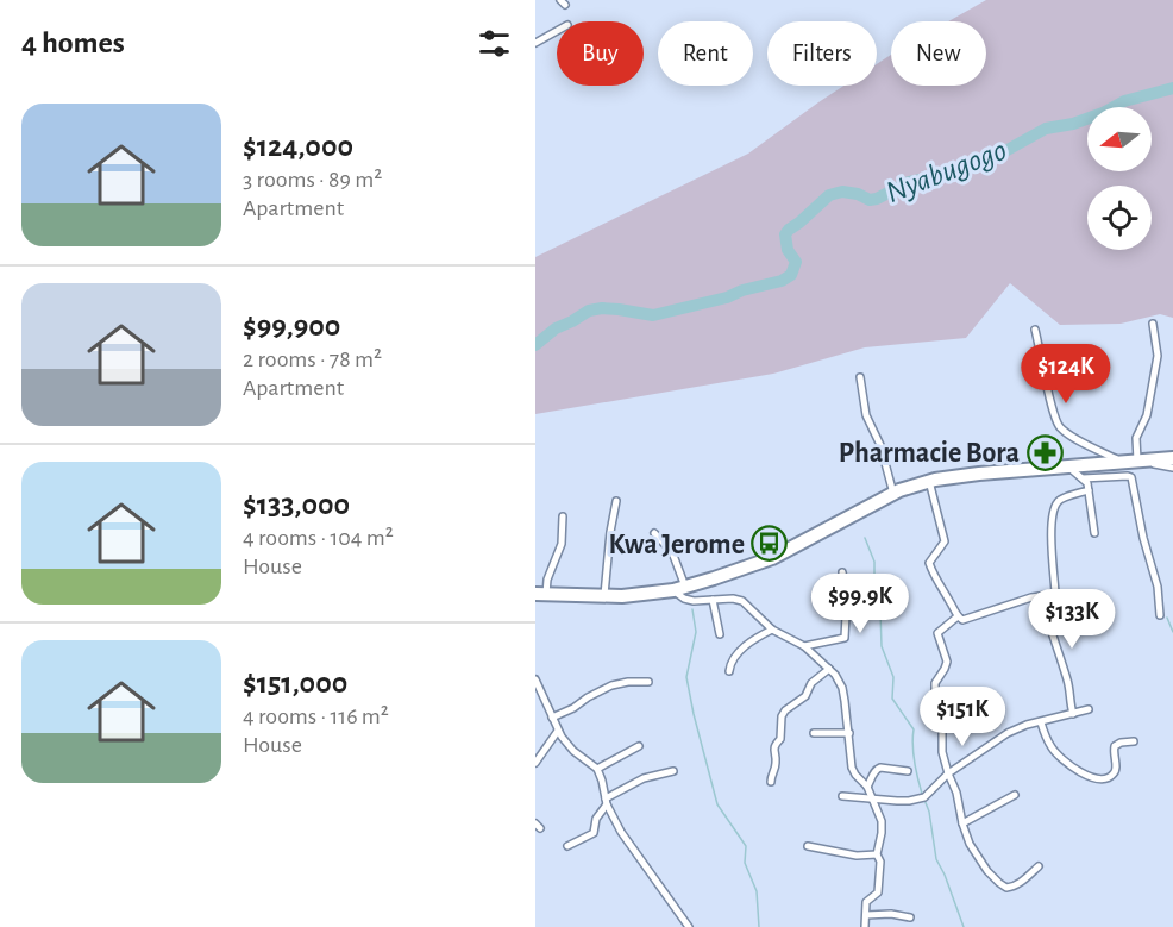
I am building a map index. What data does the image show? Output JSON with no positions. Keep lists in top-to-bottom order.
{
  "water": ["Nyabugogo"],
  "places": {
    "pharmacy": ["Pharmacie Bora"],
    "bus stop": ["Kwa Jerome"]
  },
  "north": "left",
  "page": {
    "heading": "4 homes",
    "chip": [
      "Buy",
      "Rent",
      "Filters",
      "New"
    ],
    "list": [
      {
        "name": "$124,000",
        "note": "3 rooms · 89 m² · Apartment"
      },
      {
        "name": "$99,900",
        "note": "2 rooms · 78 m² · Apartment"
      },
      {
        "name": "$133,000",
        "note": "4 rooms · 104 m² · House"
      },
      {
        "name": "$151,000",
        "note": "4 rooms · 116 m² · House"
      }
    ],
    "price": [
      "$124K",
      "$99.9K",
      "$133K",
      "$151K"
    ]
  }
}
